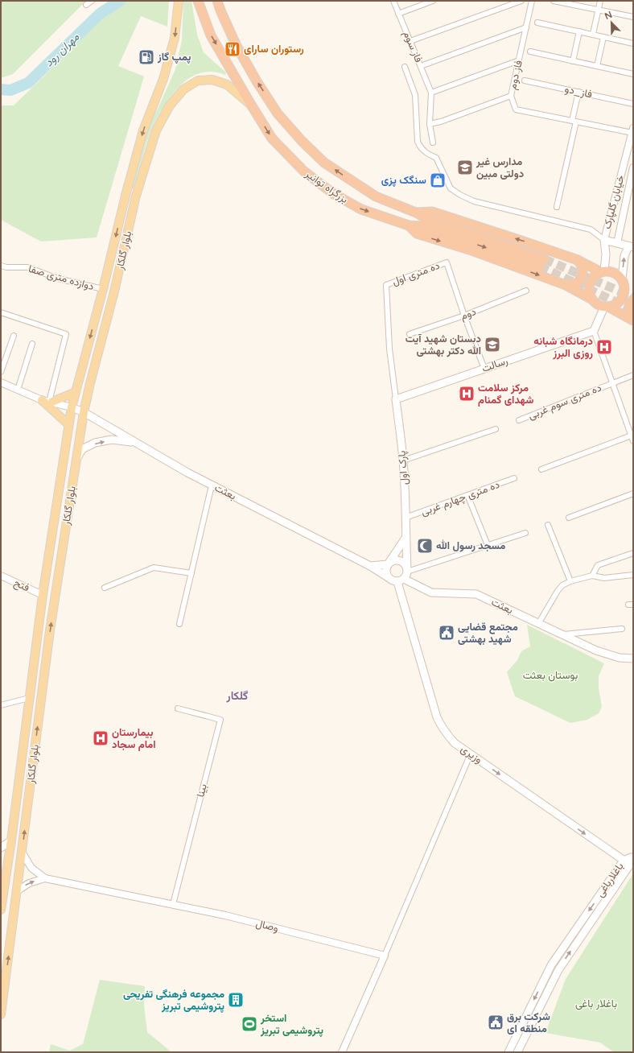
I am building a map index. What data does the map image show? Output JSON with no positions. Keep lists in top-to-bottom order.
{
  "streets": {
    "highway": ["بزرگراه توانیر"],
    "main road": [
      "بلوار گلکار",
      "رسالت",
      "پارک اول",
      "بعثت",
      "وزیری",
      "باغلارباغی"
    ],
    "street": [
      "فاز سوم",
      "فاز دوم",
      "فاز_دو",
      "خیابان گلپارک",
      "ده متری اول",
      "دوازده متری صفا",
      "دوم",
      "ده متری سوم غربی",
      "ده متری چهارم غربی",
      "فتح",
      "بینا",
      "وصال"
    ]
  },
  "crossings": [
    ["بزرگراه توانیر", "بلوار گلکار"],
    ["بلوار گلکار", "دوازده متری صفا"],
    ["بلوار گلکار", "بعثت"],
    ["بلوار گلکار", "فتح"],
    ["ده متری اول", "دوم"],
    ["ده متری اول", "رسالت"],
    ["ده متری اول", "پارک اول"],
    ["رسالت", "پارک اول"],
    ["پارک اول", "بعثت"],
    ["پارک اول", "ده متری چهارم غربی"],
    ["پارک اول", "وزیری"],
    ["بعثت", "وزیری"],
    ["وزیری", "باغلارباغی"],
    ["بینا", "وصال"]
  ],
  "one_way": ["وزیری"],
  "districts": ["گلکار"],
  "water": ["مهران رود"],
  "parks": ["بوستان بعثت", "باغلار باغی"],
  "places": {
    "restaurant": ["رستوران ساراى"],
    "fuel station": ["پمپ گاز"],
    "school or university": ["مدارس غیر دولتی مبین", "دبستان شهید آیت الله دکتر بهشتی"],
    "shop": ["سنگک پزی"],
    "hospital": ["درمانگاه شبانه روزی البرز", "مرکز سلامت شهدای گمنام", "بیمارستان امام سجاد"],
    "mosque": ["مسجد رسول الله"],
    "public building": ["مجتمع قضایی شهید بهشتی", "شرکت برق منطقه ای"],
    "building": ["مجموعه فرهنگی تفریحی پتروشیمی تبریز"],
    "sports": ["استخر پتروشیمی تبریز"]
  },
  "north": "top left"
}
